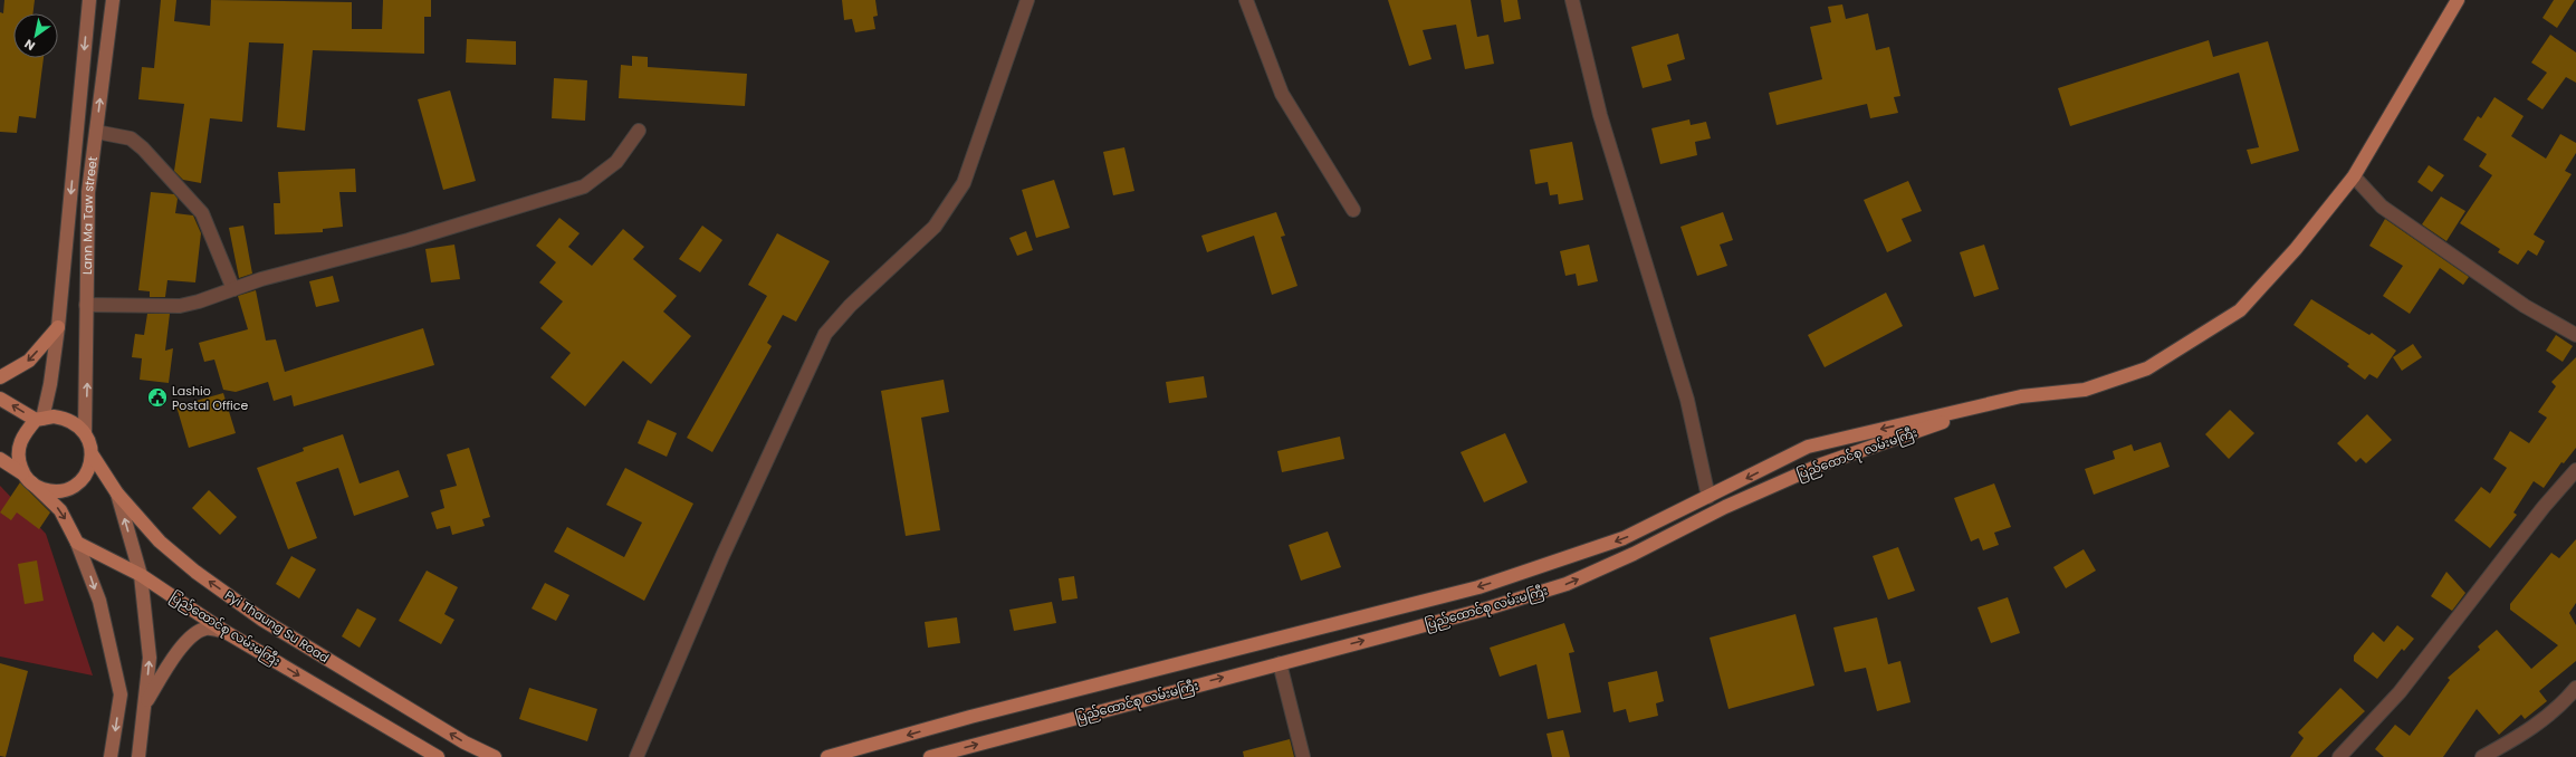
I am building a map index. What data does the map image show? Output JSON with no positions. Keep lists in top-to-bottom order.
{
  "streets": {
    "main road": ["Lann Ma Taw street", "ပြည်ထောင်စု လမ်းမကြီး", "Pyi Thaung Su Road"]
  },
  "crossings": [
    ["Lann Ma Taw street", "Pyi Thaung Su Road"]
  ],
  "one_way": ["Pyi Thaung Su Road"],
  "places": {
    "public building": ["Lashio Postal Office"]
  },
  "north": "bottom left"
}
